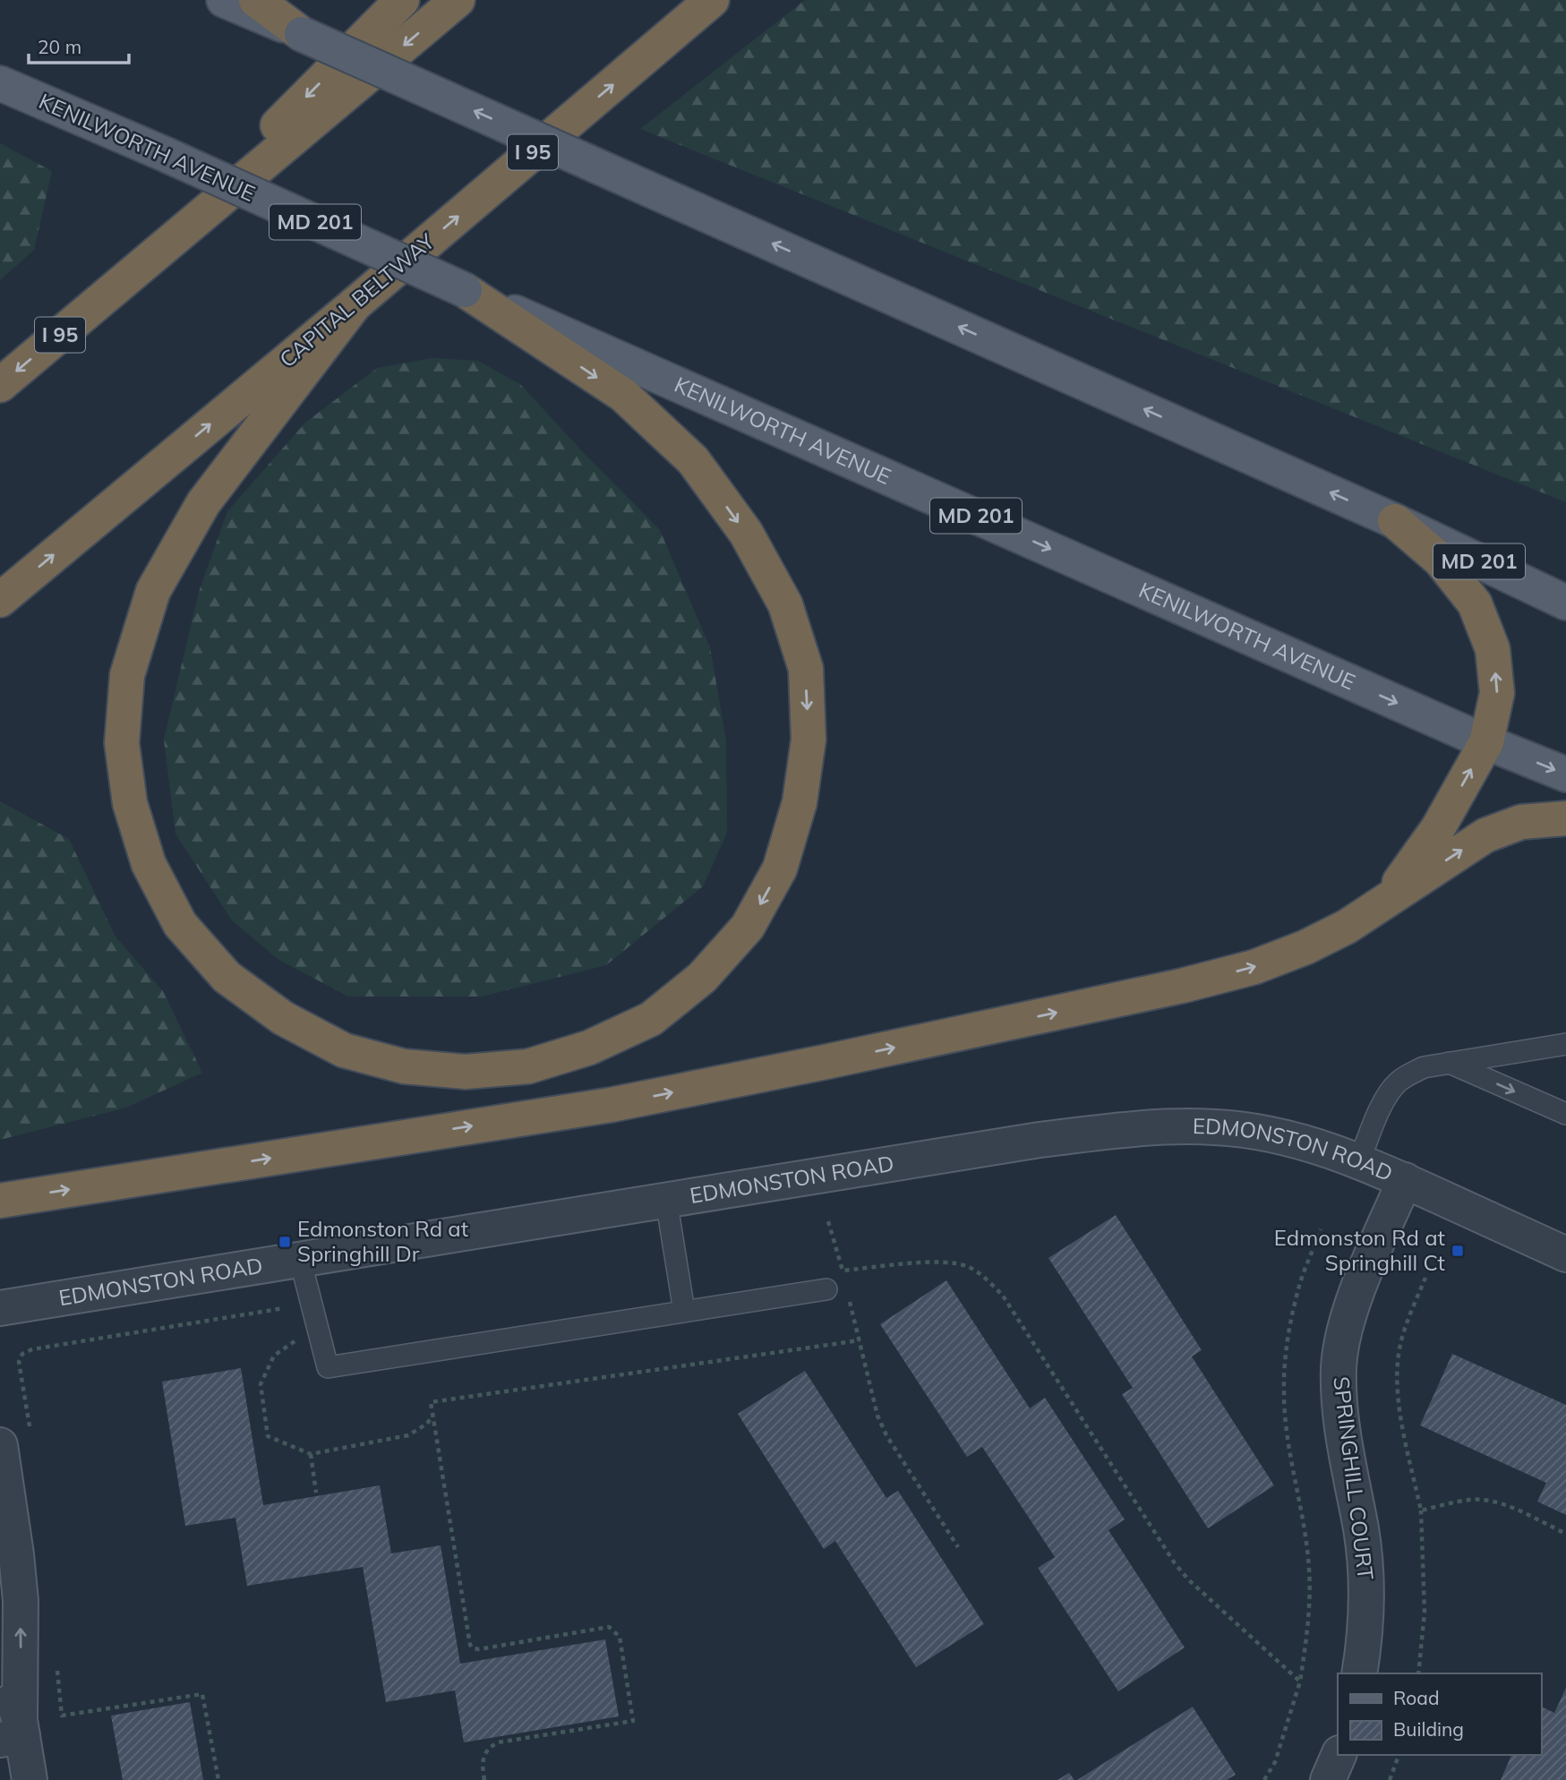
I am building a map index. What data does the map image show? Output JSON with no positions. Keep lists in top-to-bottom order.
{
  "streets": {
    "highway": ["I 95", "CAPITAL BELTWAY"],
    "main road": ["KENILWORTH AVENUE", "MD 201"],
    "street": ["EDMONSTON ROAD", "SPRINGHILL COURT"]
  },
  "crossings": [
    ["EDMONSTON ROAD", "SPRINGHILL COURT"]
  ],
  "places": {
    "transit": ["Edmonston Rd at Springhill Dr", "Edmonston Rd at Springhill Ct"]
  },
  "legend": ["Road", "Building"],
  "scale_bar": "20 m"
}
